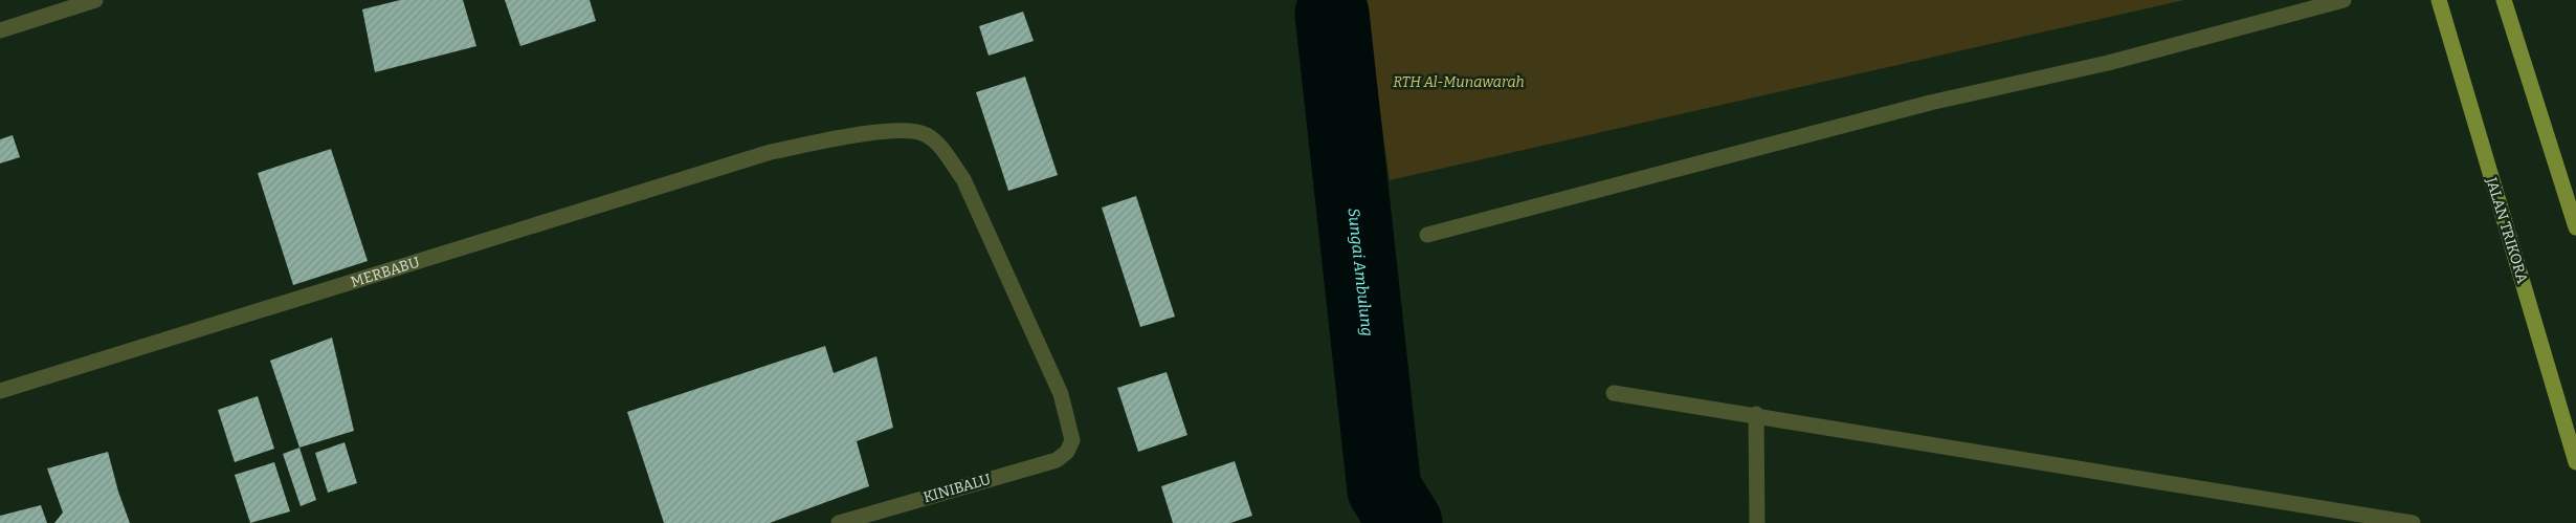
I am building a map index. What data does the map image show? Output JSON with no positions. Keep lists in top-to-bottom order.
{
  "streets": {
    "main road": ["JALAN TRIKORA"],
    "street": ["MERBABU", "KINIBALU"]
  },
  "crossings": [
    ["MERBABU", "KINIBALU"]
  ],
  "water": ["Sungai Ambulung"],
  "parks": ["RTH Al-Munawarah"]
}
